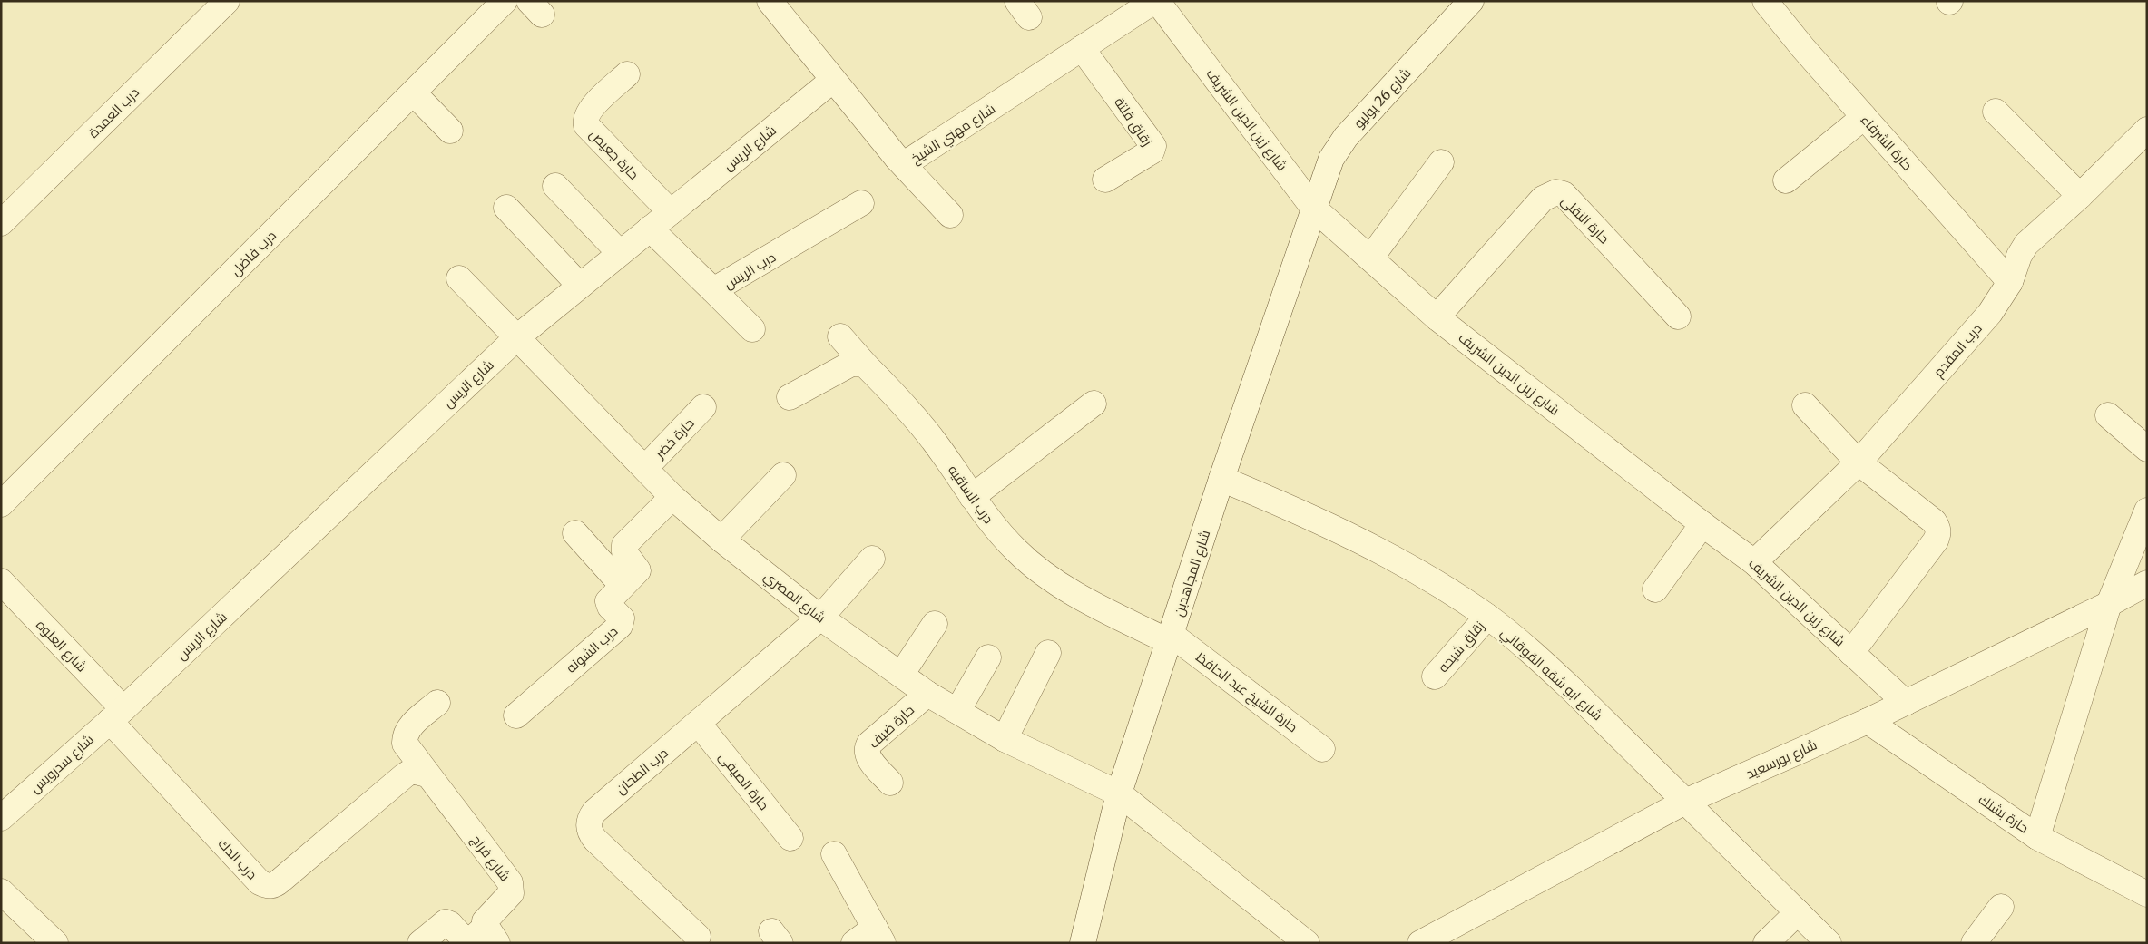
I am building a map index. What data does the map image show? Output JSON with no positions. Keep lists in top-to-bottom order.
{
  "streets": {
    "street": [
      "شارع 26 يوليو",
      "درب العمدة",
      "شارع زين الدين الشريف",
      "زقاق قلتة",
      "شارع مهني الشيخ",
      "حارة الشرفاء",
      "شارع الريس",
      "حارة جعيص",
      "حارة النقلى",
      "درب فاضل",
      "درب الريس",
      "درب المقدم",
      "حارة خضر",
      "درب الساقيه",
      "شارع المجاهدين",
      "شارع المصري",
      "شارع العلوه",
      "زقاق شيحه",
      "درب الشونه",
      "شارع ابو شقه القوقاني",
      "حارة الشيخ عبد الحافظ",
      "حارة ضيف",
      "شارع بورسعيد",
      "شارع سدرويس",
      "درب الطحان",
      "حارة الصيفى",
      "حارة بشنك",
      "شارع فراج",
      "درب الدك"
    ]
  },
  "crossings": [
    ["شارع 26 يوليو", "شارع زين الدين الشريف"],
    ["شارع 26 يوليو", "شارع المجاهدين"],
    ["شارع زين الدين الشريف", "شارع مهني الشيخ"],
    ["شارع زين الدين الشريف", "حارة النقلى"],
    ["شارع زين الدين الشريف", "درب المقدم"],
    ["شارع زين الدين الشريف", "شارع المجاهدين"],
    ["شارع زين الدين الشريف", "شارع بورسعيد"],
    ["زقاق قلتة", "شارع مهني الشيخ"],
    ["شارع مهني الشيخ", "شارع الريس"],
    ["حارة الشرفاء", "درب المقدم"],
    ["شارع الريس", "حارة جعيص"],
    ["شارع الريس", "درب الريس"],
    ["شارع الريس", "شارع المصري"],
    ["شارع الريس", "شارع العلوه"],
    ["شارع الريس", "شارع سدرويس"],
    ["شارع الريس", "درب الدك"],
    ["حارة خضر", "شارع المصري"],
    ["درب الساقيه", "شارع المجاهدين"],
    ["درب الساقيه", "حارة الشيخ عبد الحافظ"],
    ["شارع المجاهدين", "شارع المصري"],
    ["شارع المجاهدين", "شارع ابو شقه القوقاني"],
    ["شارع المجاهدين", "حارة الشيخ عبد الحافظ"],
    ["شارع المصري", "درب الشونه"],
    ["شارع المصري", "حارة ضيف"],
    ["شارع المصري", "درب الطحان"],
    ["شارع العلوه", "شارع سدرويس"],
    ["شارع العلوه", "درب الدك"],
    ["زقاق شيحه", "شارع ابو شقه القوقاني"],
    ["شارع ابو شقه القوقاني", "شارع بورسعيد"],
    ["شارع بورسعيد", "حارة بشنك"],
    ["شارع سدرويس", "درب الدك"],
    ["درب الطحان", "حارة الصيفى"],
    ["شارع فراج", "درب الدك"]
  ]
}
